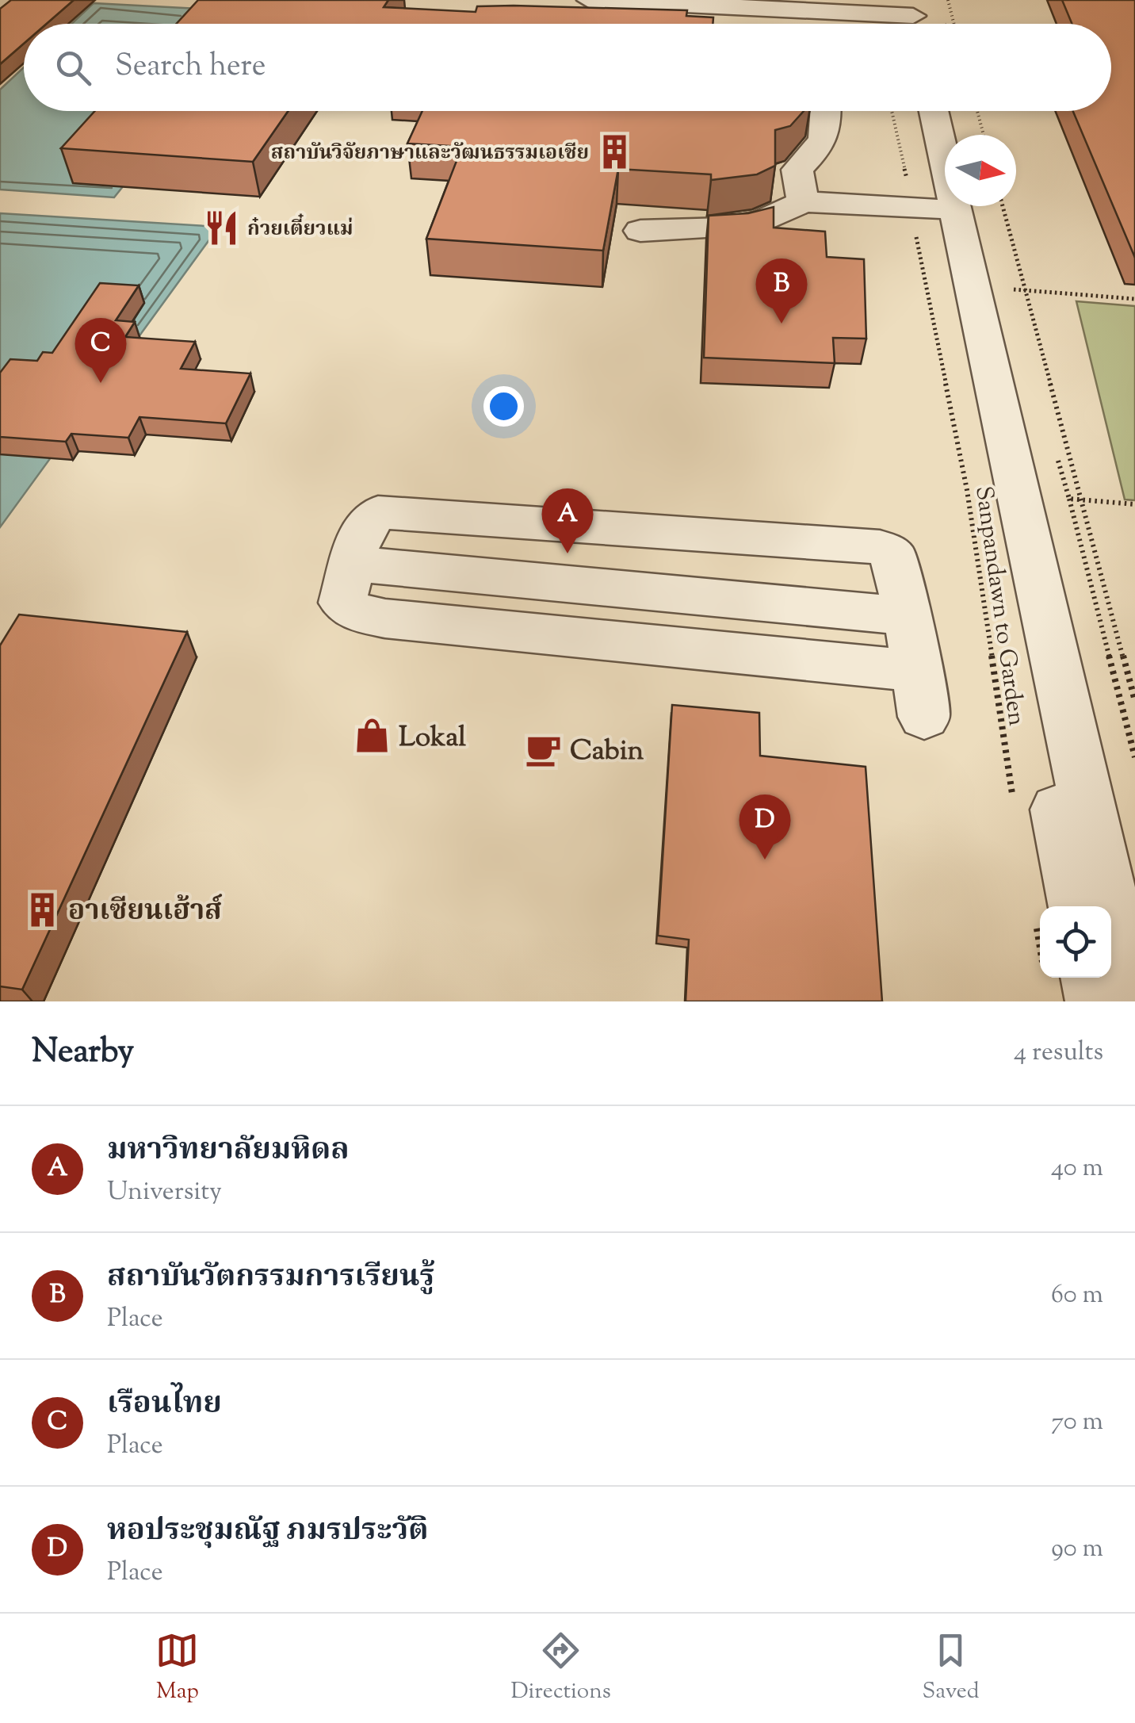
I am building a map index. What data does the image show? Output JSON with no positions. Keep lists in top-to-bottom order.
{
  "streets": {
    "path": ["Sanpandawn to Garden"]
  },
  "places": {
    "building": ["สถาบันวิจัยภาษาและวัฒนธรรมเอเชีย", "อาเซียนเฮ้าส์"],
    "restaurant": ["ก๋วยเตี๋ยวแม่"],
    "shop": ["Lokal"],
    "cafe": ["Cabin"]
  },
  "north": "right",
  "page": {
    "search": "Search here",
    "pins": [
      "B",
      "C",
      "A",
      "D"
    ],
    "heading": ["Nearby", "4 results"],
    "list": [
      {
        "mark": "A",
        "name": "มหาวิทยาลัยมหิดล",
        "note": "University",
        "value": "40 m"
      },
      {
        "mark": "B",
        "name": "สถาบันวัตกรรมการเรียนรู้",
        "note": "Place",
        "value": "60 m"
      },
      {
        "mark": "C",
        "name": "เรือนไทย",
        "note": "Place",
        "value": "70 m"
      },
      {
        "mark": "D",
        "name": "หอประชุมณัฐ ภมรประวัติ",
        "note": "Place",
        "value": "90 m"
      }
    ],
    "nav": ["Map", "Directions", "Saved"]
  }
}
